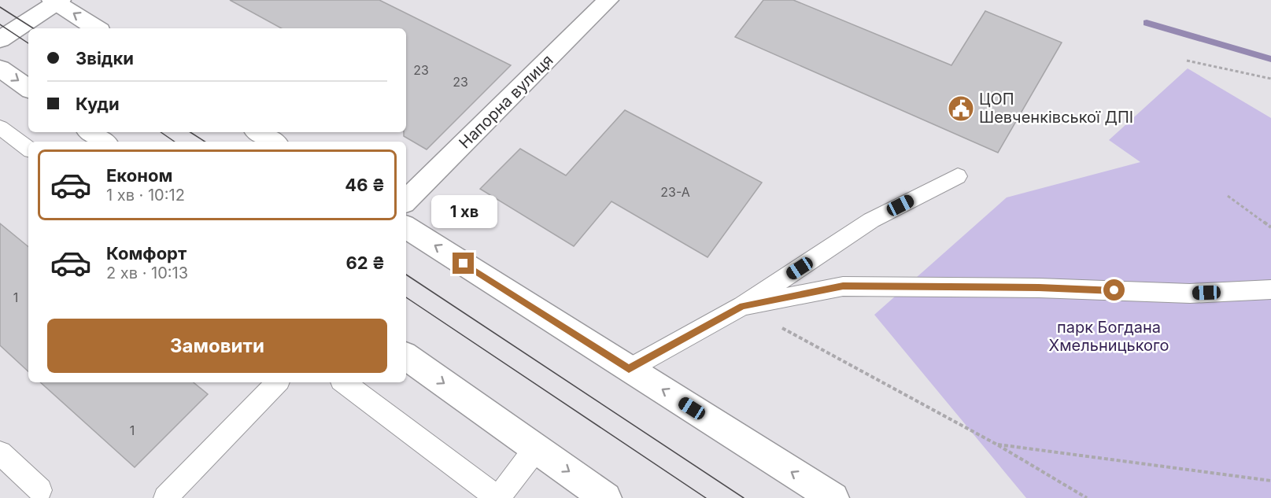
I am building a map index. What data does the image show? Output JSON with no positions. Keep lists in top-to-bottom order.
{
  "streets": {
    "main road": ["Напорна вулиця"]
  },
  "parks": ["парк Богдана Хмельницького"],
  "places": {
    "public building": ["ЦОП Шевченківської ДПІ"]
  },
  "house_numbers": [
    "23",
    "23",
    "23-А",
    "1",
    "1"
  ],
  "page": {
    "banner": ["Звідки", "Куди"],
    "list": [
      {
        "name": "Економ",
        "note": "1 хв · 10:12",
        "value": "46 ₴"
      },
      {
        "name": "Комфорт",
        "note": "2 хв · 10:13",
        "value": "62 ₴"
      }
    ],
    "bubble": "1 хв",
    "buttons": "Замовити"
  }
}
